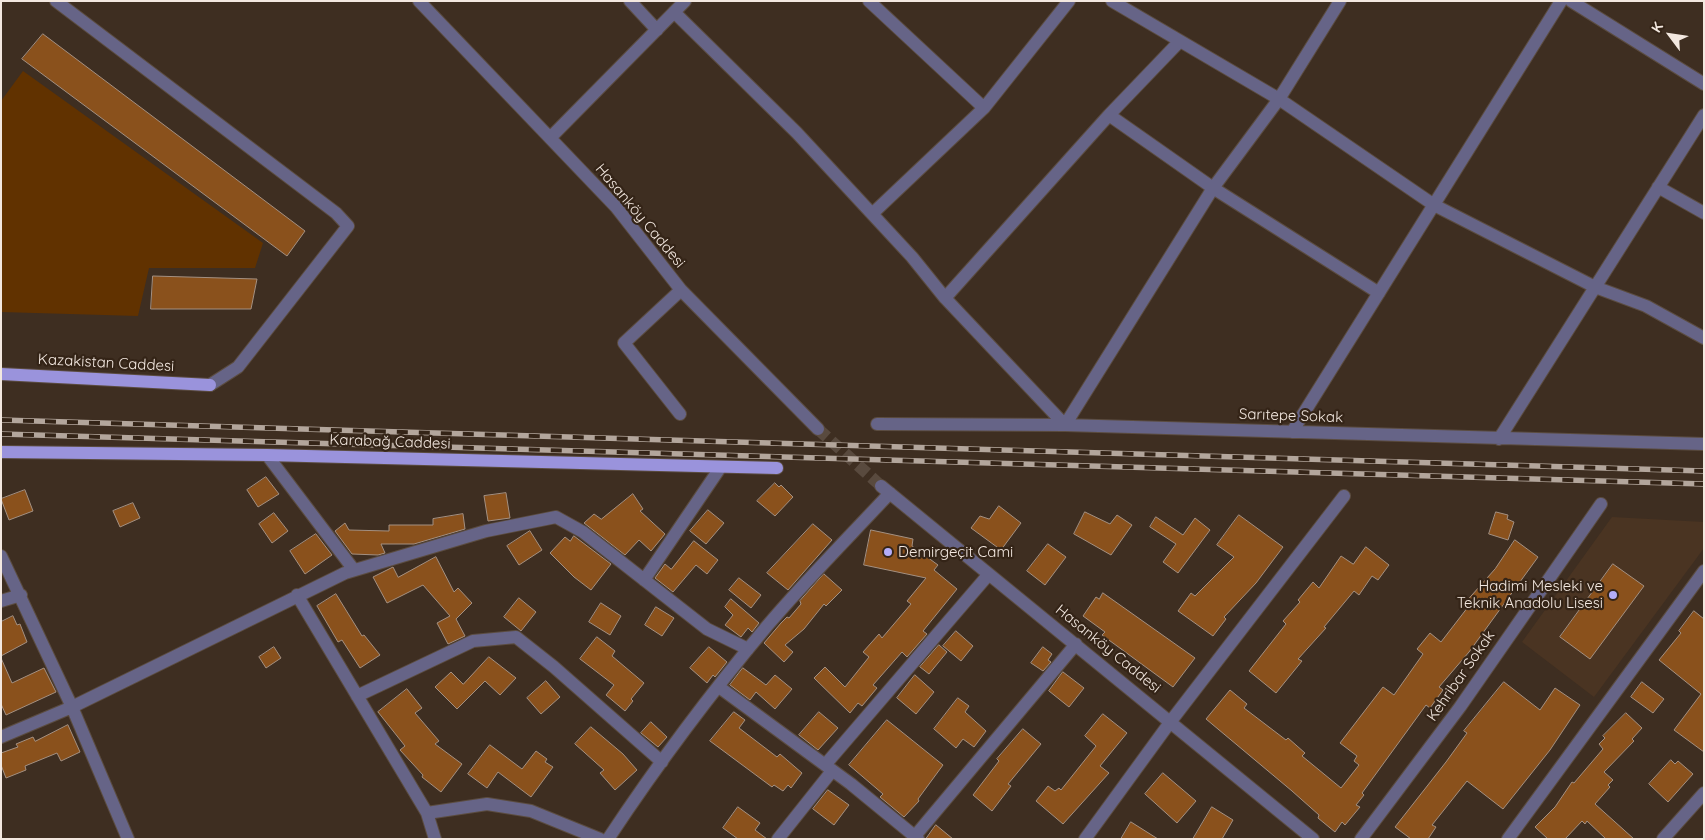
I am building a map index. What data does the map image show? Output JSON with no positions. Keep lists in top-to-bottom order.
{
  "streets": {
    "main road": ["Kazakistan Caddesi", "Karabağ Caddesi"],
    "street": ["Hasanköy Caddesi", "Sarıtepe Sokak", "Kehribar Sokak"]
  },
  "places": ["Demirgeçit Cami", "Hadimi Mesleki ve Teknik Anadolu Lisesi"],
  "north": "top left"
}
